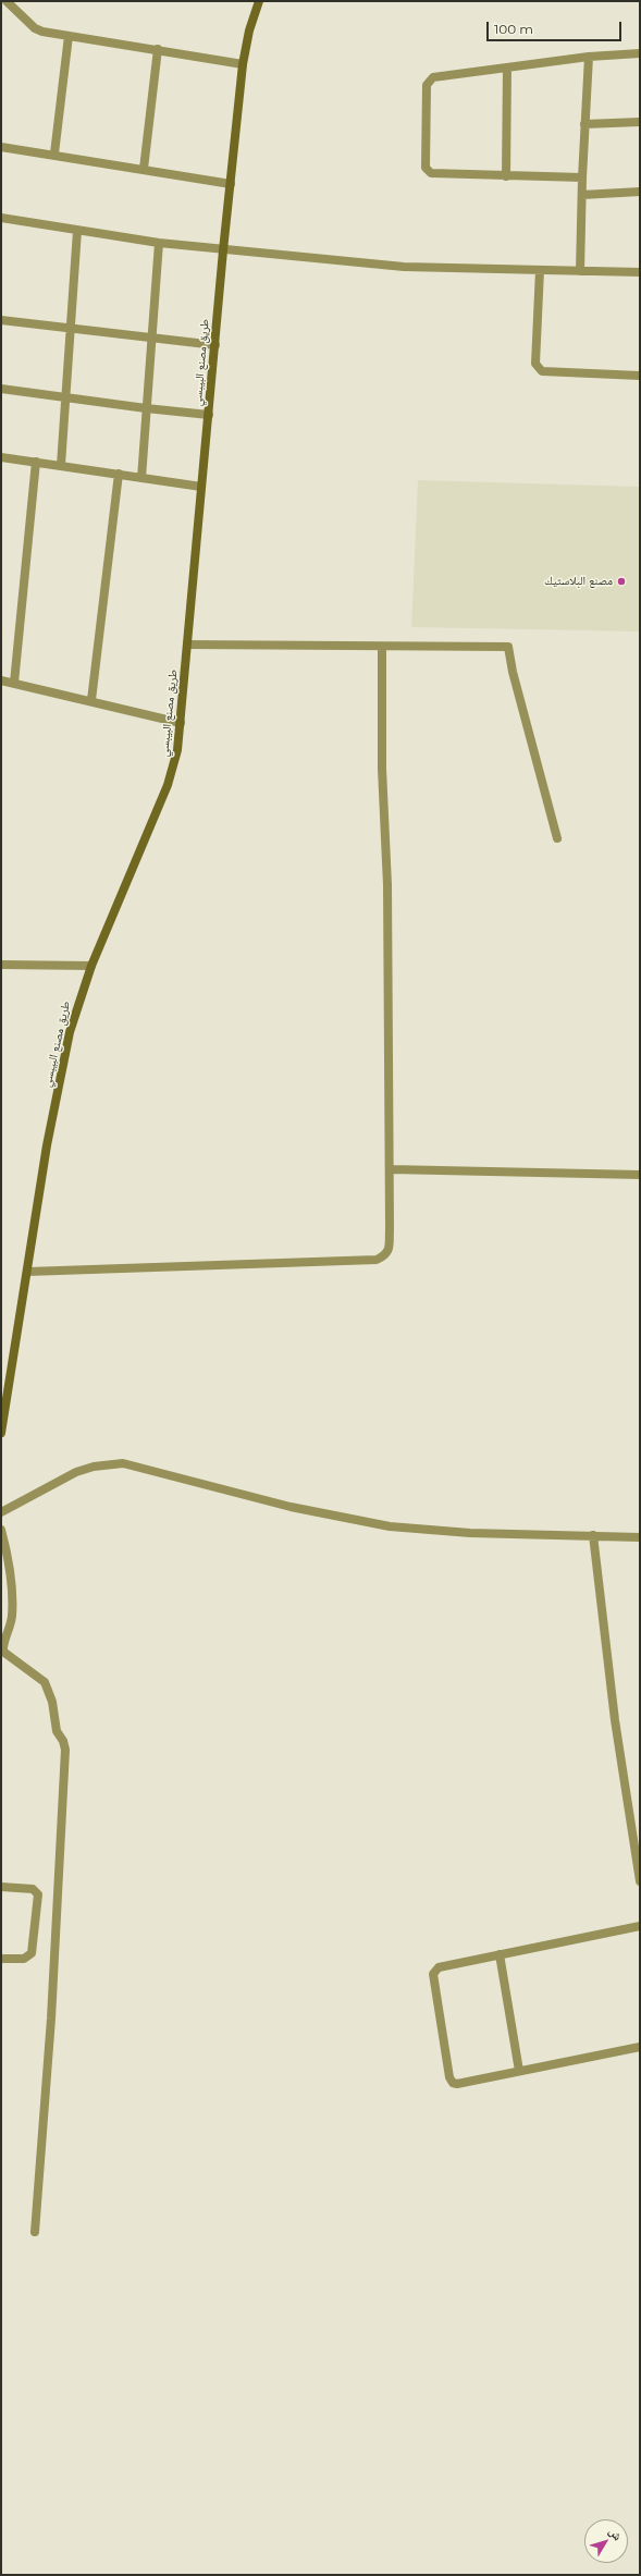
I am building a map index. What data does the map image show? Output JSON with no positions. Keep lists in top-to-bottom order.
{
  "streets": {
    "main road": ["طريق مصنع البيبسي"]
  },
  "places": ["مصنع البلاستيك"],
  "scale_bar": "100 m",
  "north": "top right"
}
